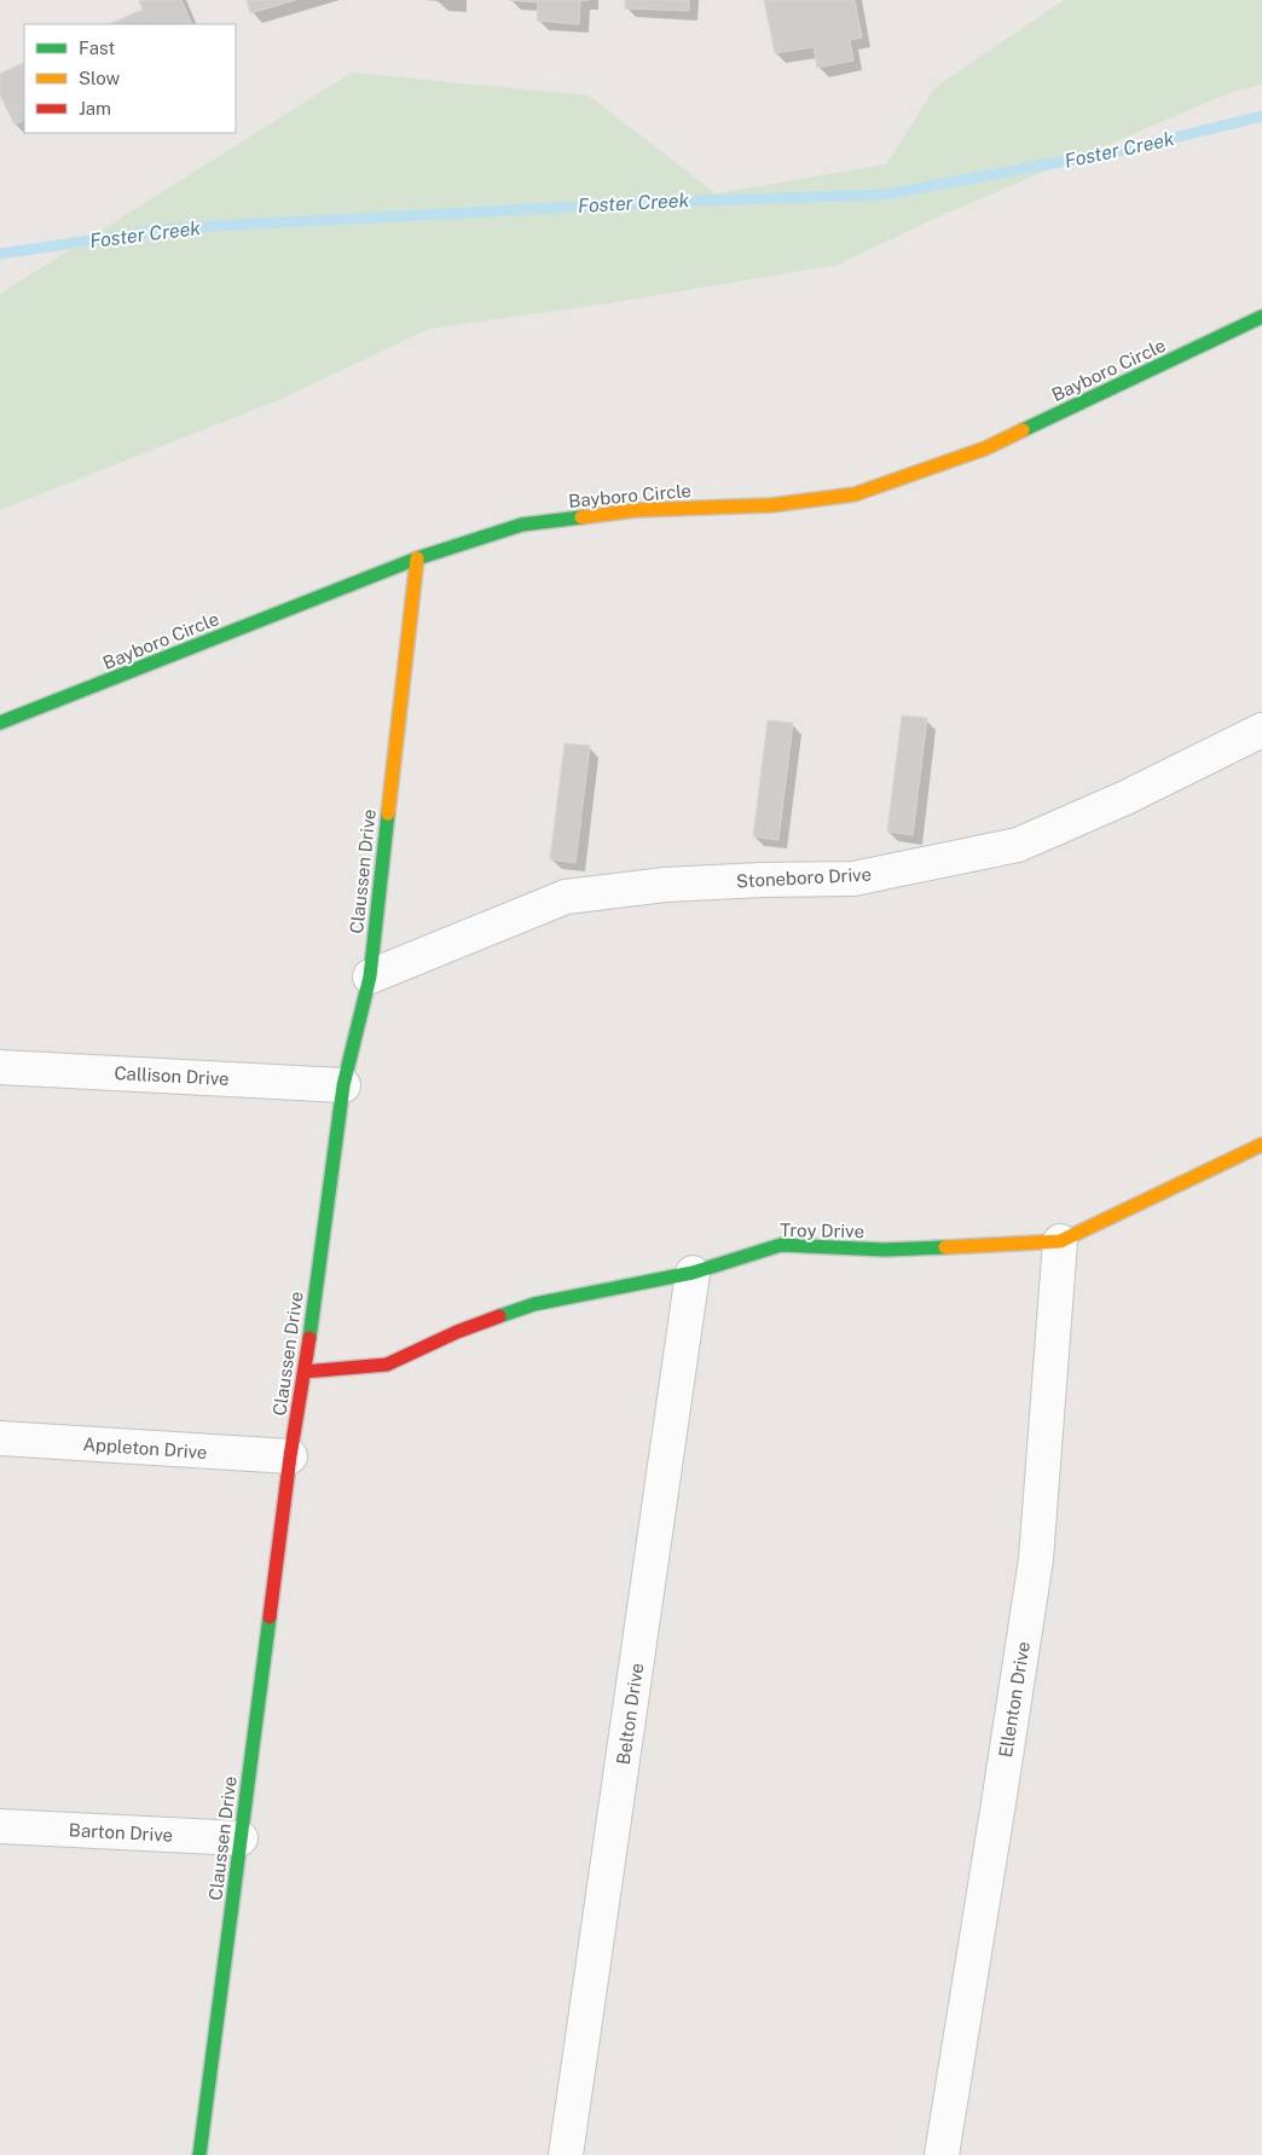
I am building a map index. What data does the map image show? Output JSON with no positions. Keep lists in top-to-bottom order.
{
  "streets": {
    "street": [
      "Bayboro Circle",
      "Claussen Drive",
      "Stoneboro Drive",
      "Callison Drive",
      "Troy Drive",
      "Appleton Drive",
      "Ellenton Drive",
      "Belton Drive",
      "Barton Drive"
    ]
  },
  "crossings": [
    ["Bayboro Circle", "Claussen Drive"],
    ["Claussen Drive", "Stoneboro Drive"],
    ["Claussen Drive", "Callison Drive"],
    ["Claussen Drive", "Troy Drive"],
    ["Claussen Drive", "Appleton Drive"],
    ["Claussen Drive", "Barton Drive"],
    ["Troy Drive", "Ellenton Drive"],
    ["Troy Drive", "Belton Drive"]
  ],
  "water": ["Foster Creek"],
  "legend": ["Fast", "Slow", "Jam"]
}
